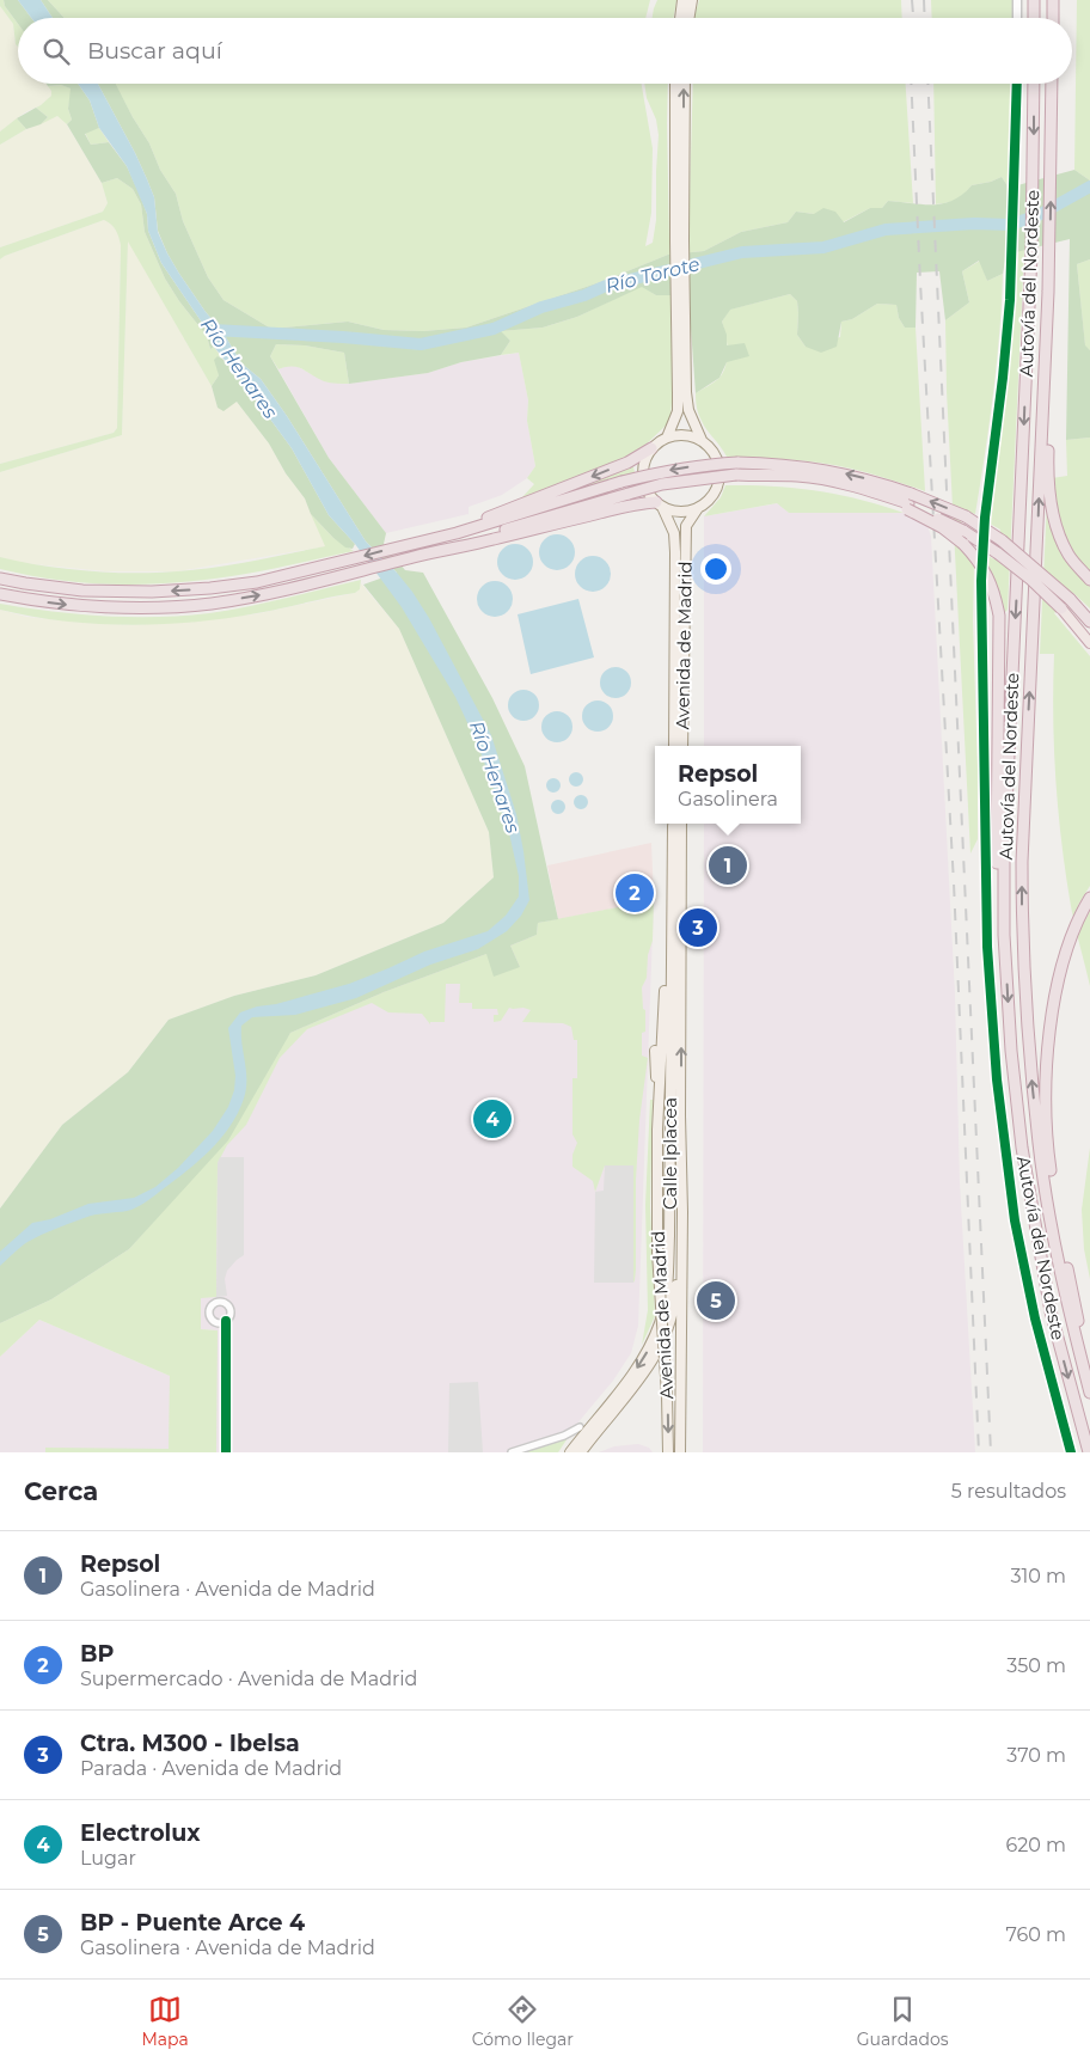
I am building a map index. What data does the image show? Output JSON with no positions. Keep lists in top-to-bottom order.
{
  "streets": {
    "highway": ["Autovía del Nordeste"],
    "main road": ["Avenida de Madrid", "Calle Iplacea"]
  },
  "crossings": [
    ["Avenida de Madrid", "Calle Iplacea"]
  ],
  "water": ["Río Torote", "Río Henares"],
  "page": {
    "search": "Buscar aquí",
    "popup": ["Repsol", "Gasolinera"],
    "pins": [
      "1",
      "2",
      "3",
      "4",
      "5"
    ],
    "heading": ["Cerca", "5 resultados"],
    "list": [
      {
        "mark": "1",
        "name": "Repsol",
        "note": "Gasolinera · Avenida de Madrid",
        "value": "310 m"
      },
      {
        "mark": "2",
        "name": "BP",
        "note": "Supermercado · Avenida de Madrid",
        "value": "350 m"
      },
      {
        "mark": "3",
        "name": "Ctra. M300 - Ibelsa",
        "note": "Parada · Avenida de Madrid",
        "value": "370 m"
      },
      {
        "mark": "4",
        "name": "Electrolux",
        "note": "Lugar",
        "value": "620 m"
      },
      {
        "mark": "5",
        "name": "BP - Puente Arce 4",
        "note": "Gasolinera · Avenida de Madrid",
        "value": "760 m"
      }
    ],
    "nav": ["Mapa", "Cómo llegar", "Guardados"]
  }
}
